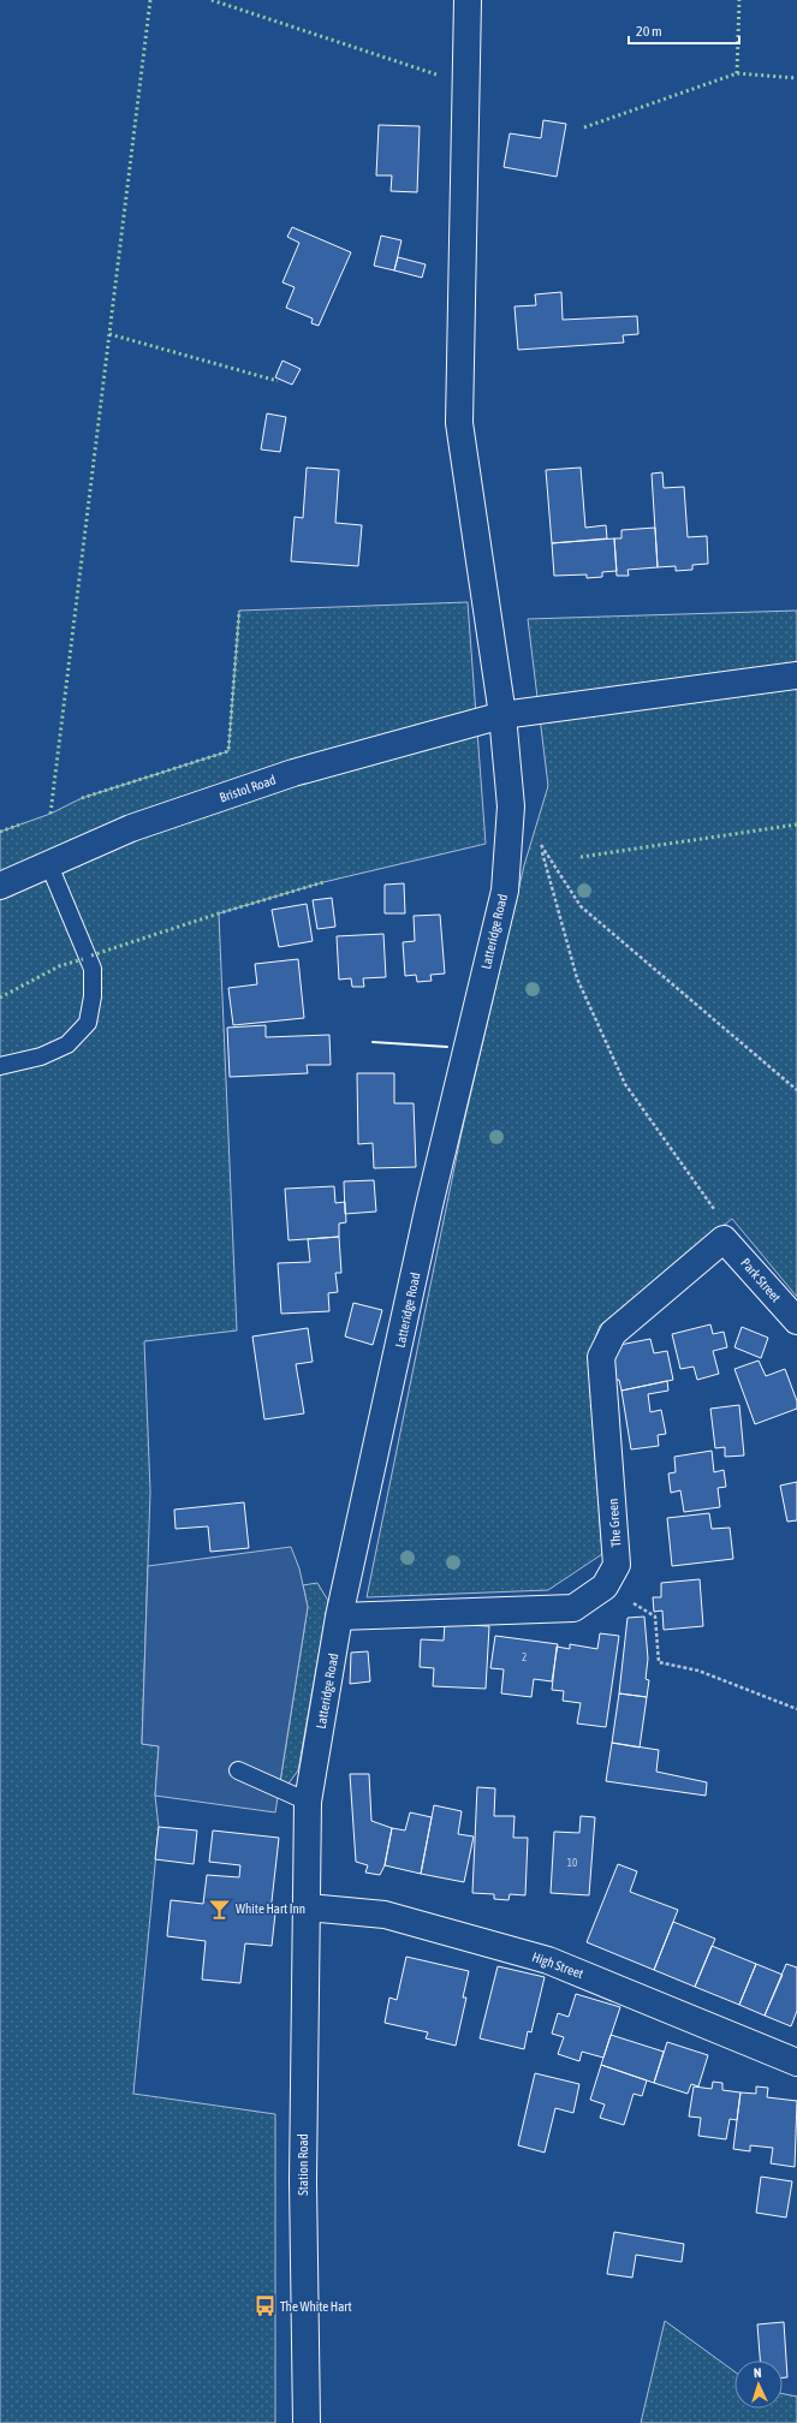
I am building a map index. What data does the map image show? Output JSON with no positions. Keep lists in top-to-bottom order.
{
  "streets": {
    "street": [
      "Bristol Road",
      "Latteridge Road",
      "Park Street",
      "The Green",
      "High Street",
      "Station Road"
    ]
  },
  "crossings": [
    ["Bristol Road", "Latteridge Road"],
    ["Latteridge Road", "The Green"],
    ["Latteridge Road", "High Street"],
    ["Latteridge Road", "Station Road"],
    ["Park Street", "The Green"],
    ["High Street", "Station Road"]
  ],
  "places": {
    "bar": ["White Hart Inn"],
    "bus stop": ["The White Hart"]
  },
  "house_numbers": ["2", "10"],
  "scale_bar": "20 m",
  "north": "top"
}
